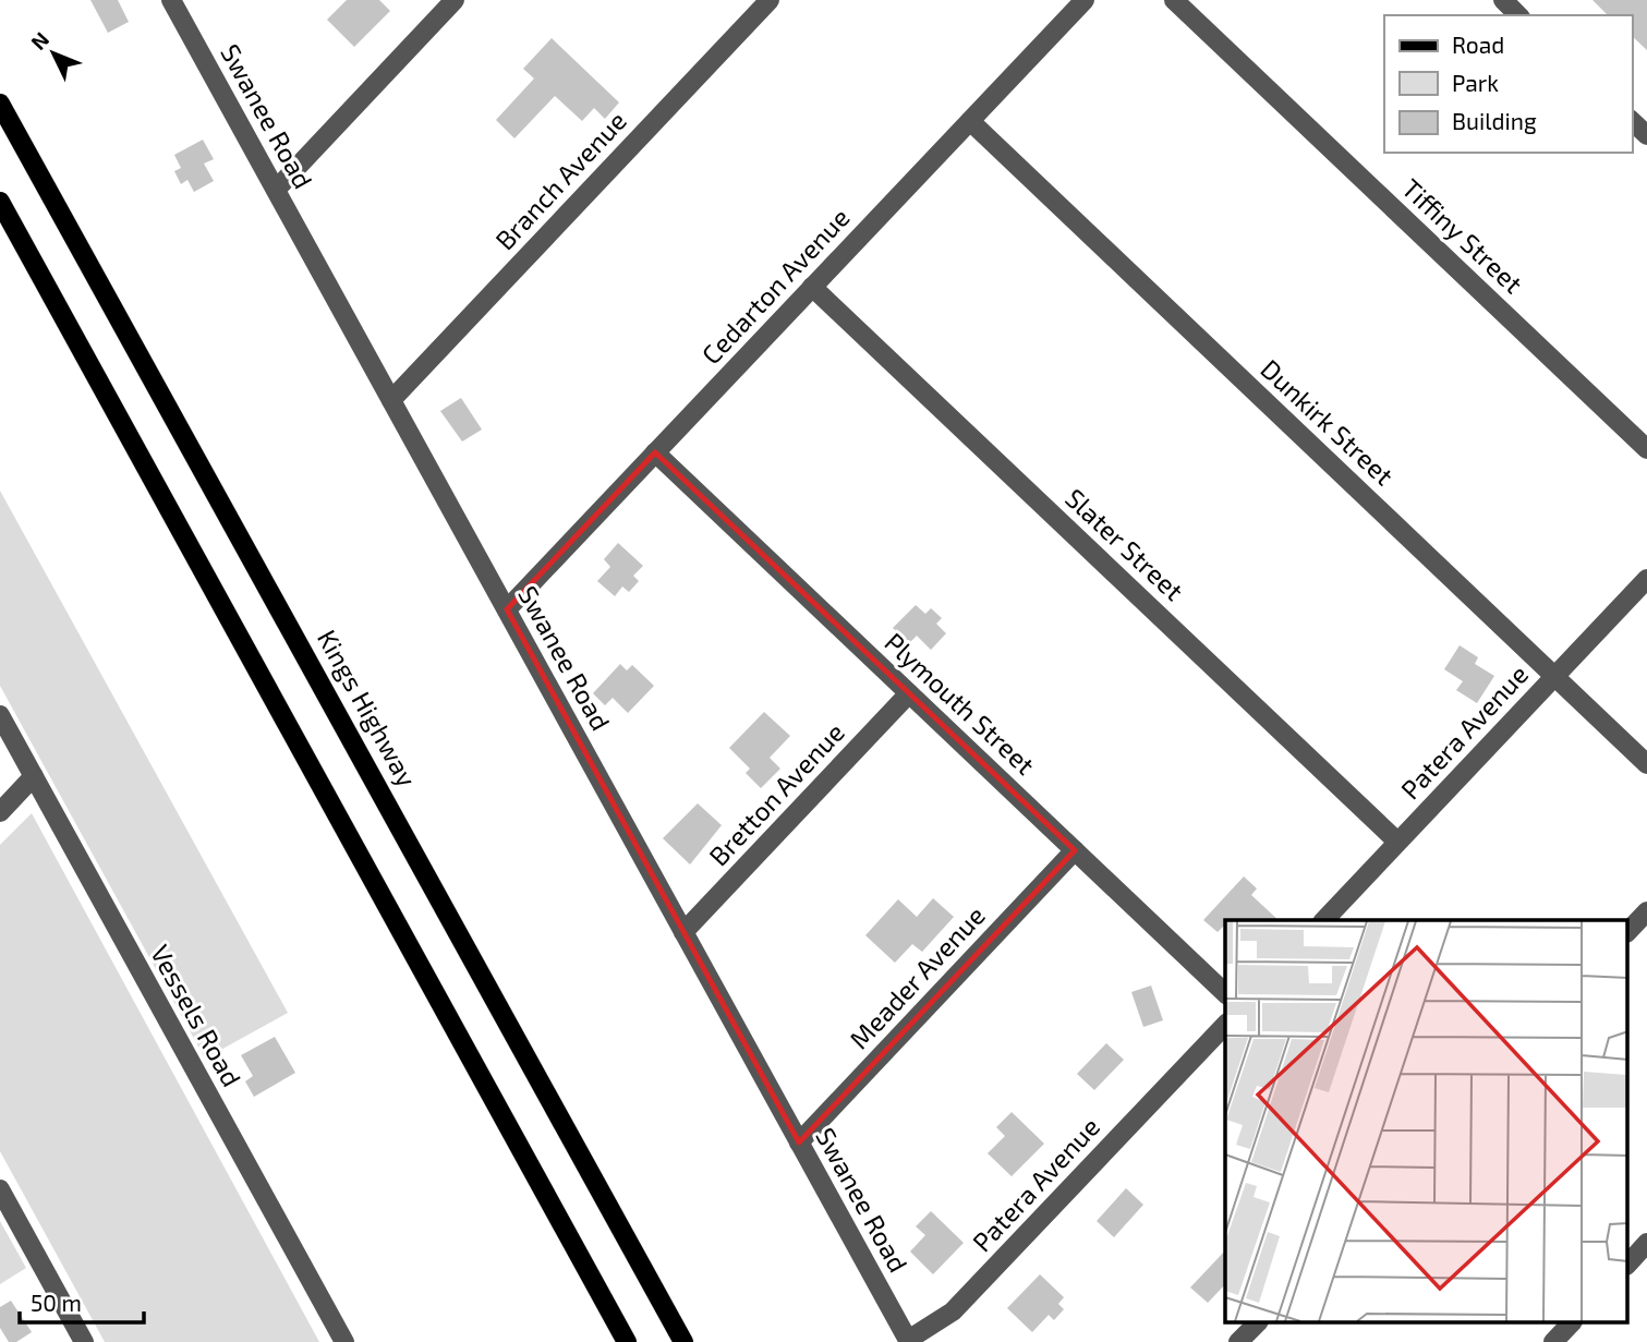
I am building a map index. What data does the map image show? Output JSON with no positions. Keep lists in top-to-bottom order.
{
  "streets": {
    "main road": ["Kings Highway"],
    "street": [
      "Swanee Road",
      "Branch Avenue",
      "Tiffiny Street",
      "Cedarton Avenue",
      "Dunkirk Street",
      "Slater Street",
      "Plymouth Street",
      "Patera Avenue",
      "Bretton Avenue",
      "Meader Avenue",
      "Vessels Road"
    ]
  },
  "crossings": [
    ["Swanee Road", "Branch Avenue"],
    ["Swanee Road", "Cedarton Avenue"],
    ["Swanee Road", "Patera Avenue"],
    ["Swanee Road", "Bretton Avenue"],
    ["Swanee Road", "Meader Avenue"],
    ["Cedarton Avenue", "Dunkirk Street"],
    ["Cedarton Avenue", "Slater Street"],
    ["Cedarton Avenue", "Plymouth Street"],
    ["Dunkirk Street", "Patera Avenue"],
    ["Slater Street", "Patera Avenue"],
    ["Plymouth Street", "Bretton Avenue"],
    ["Plymouth Street", "Meader Avenue"]
  ],
  "legend": ["Road", "Park", "Building"],
  "scale_bar": "50 m",
  "north": "top left"
}
